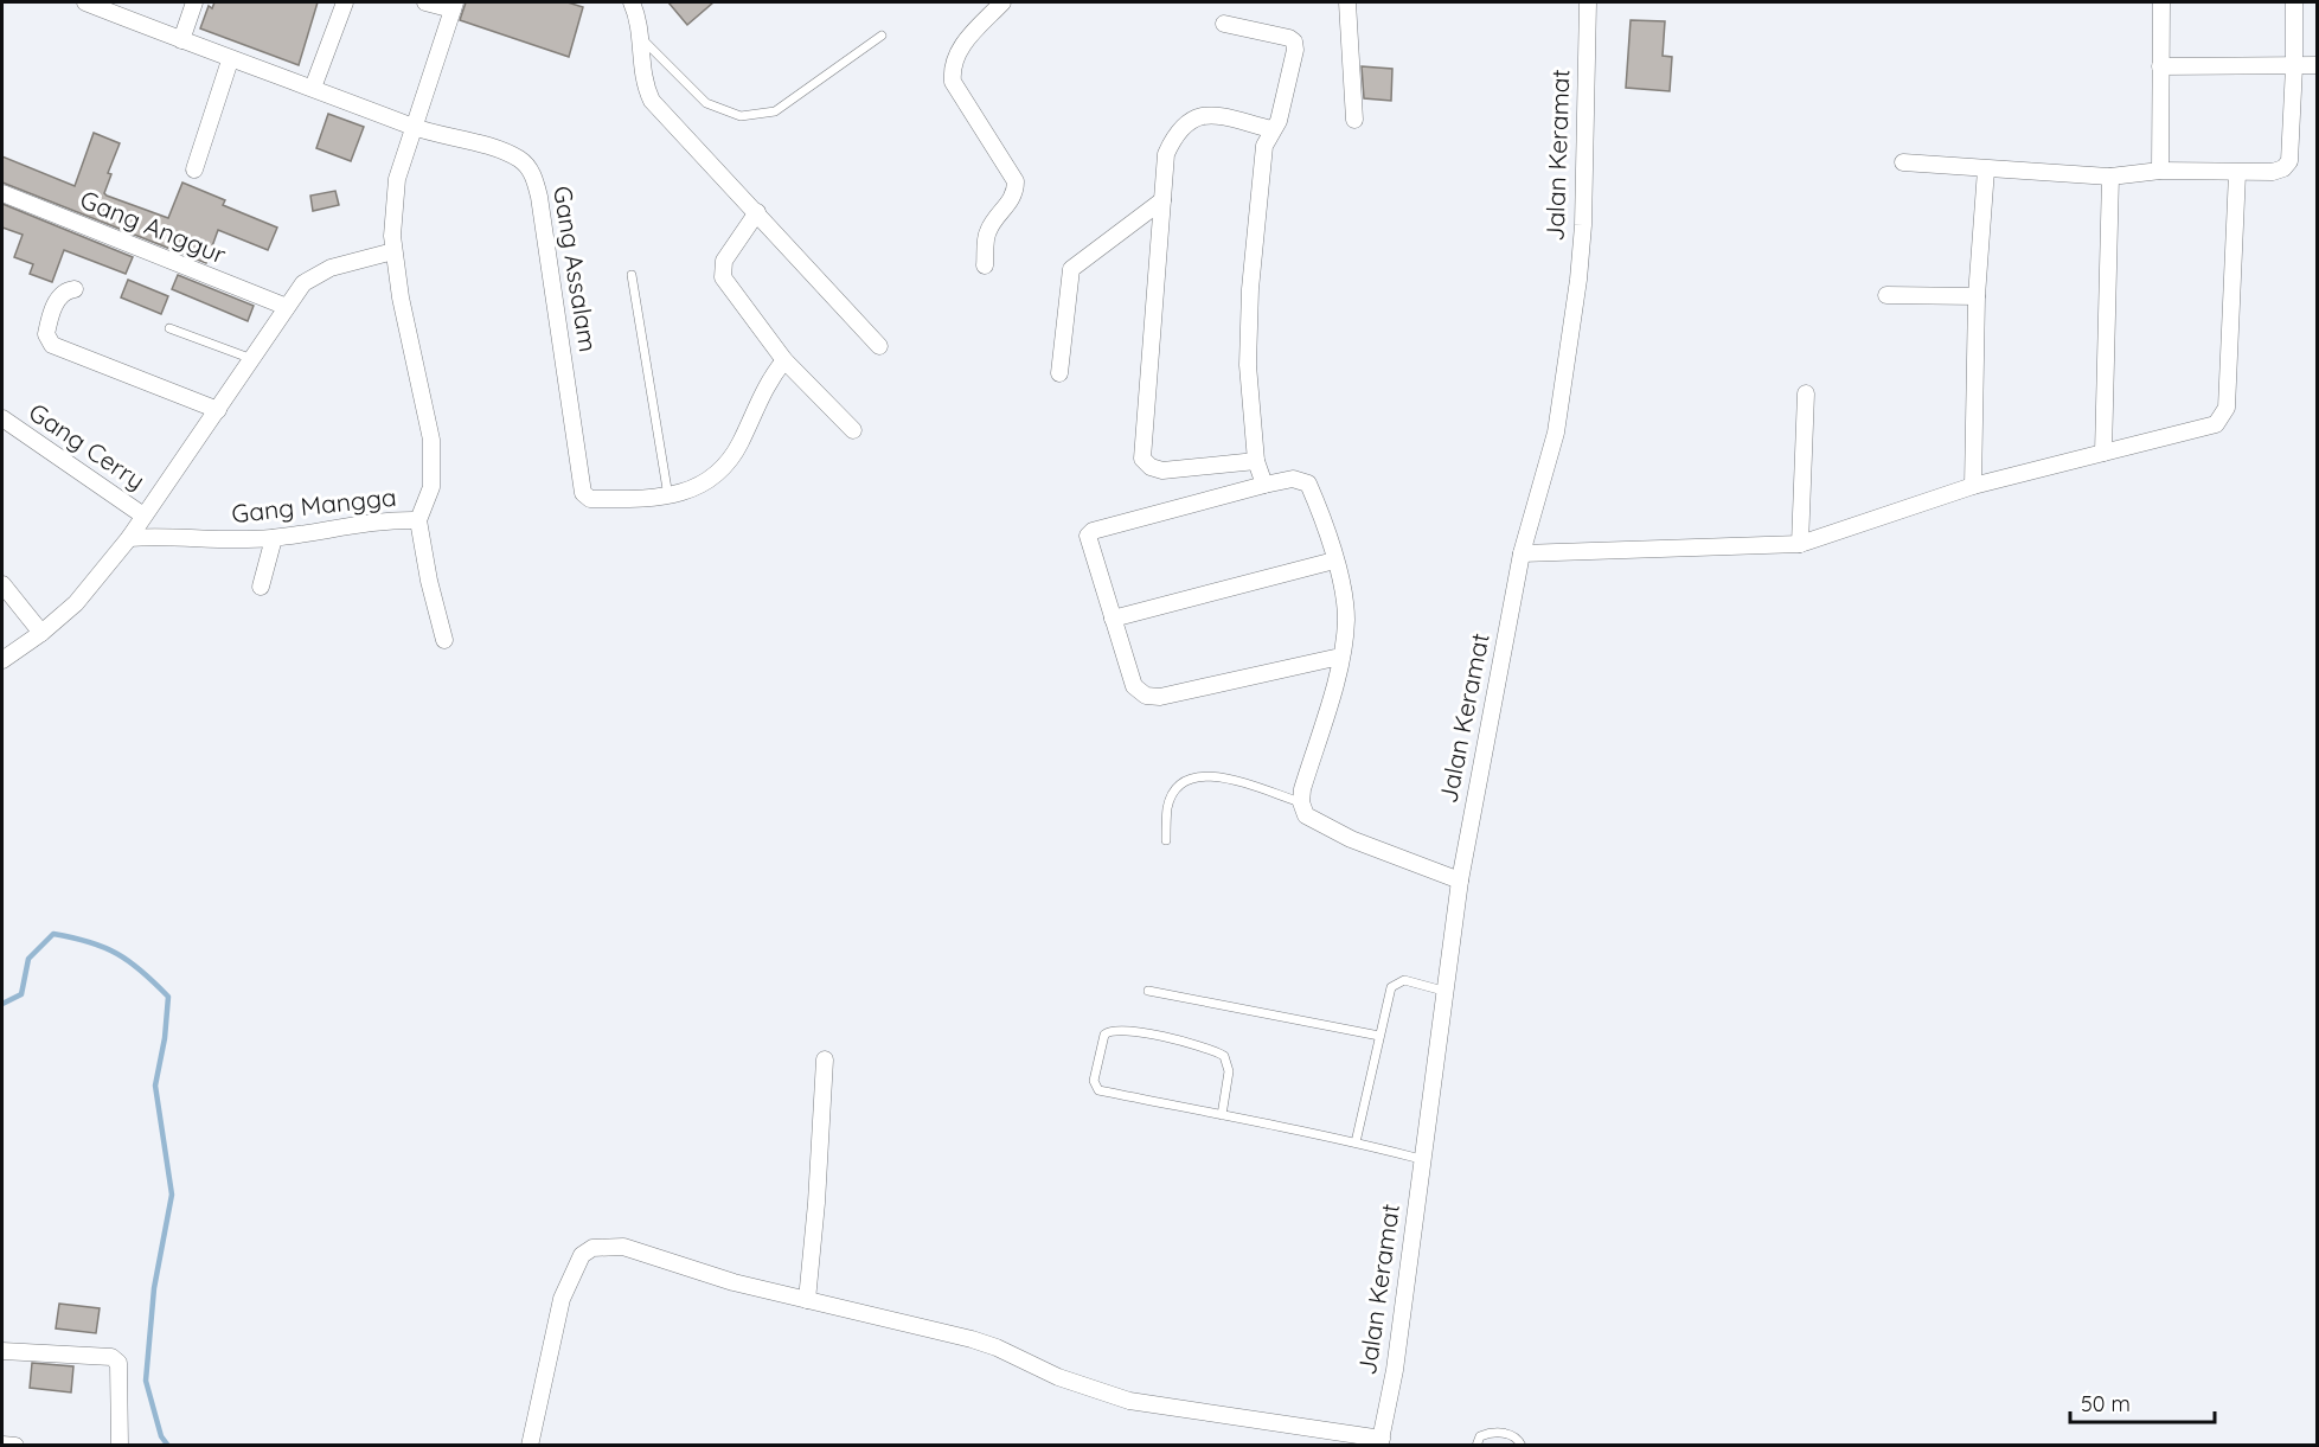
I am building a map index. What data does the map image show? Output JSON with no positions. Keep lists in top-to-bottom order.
{
  "streets": {
    "street": [
      "Jalan Keramat",
      "Gang Anggur",
      "Gang Assalam",
      "Gang Cerry",
      "Gang Mangga"
    ]
  },
  "scale_bar": "50 m"
}
